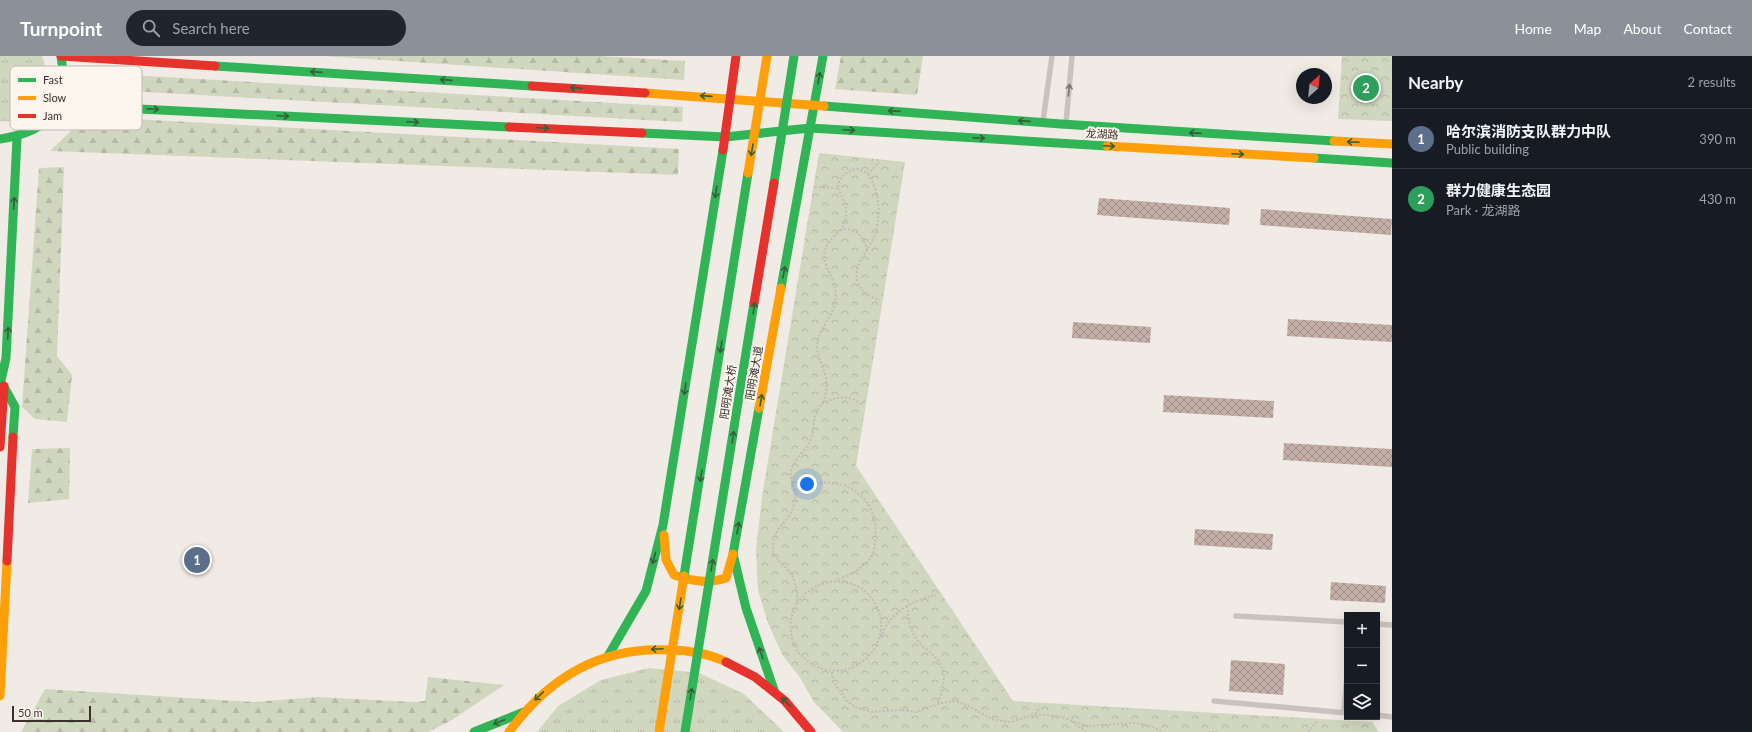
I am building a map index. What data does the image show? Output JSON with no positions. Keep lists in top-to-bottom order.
{
  "streets": {
    "main road": ["龙湖路", "阳明滩大道", "阳明滩大桥"]
  },
  "crossings": [
    ["龙湖路", "阳明滩大道"]
  ],
  "legend": ["Fast", "Slow", "Jam"],
  "scale_bar": "50 m",
  "north": "top right",
  "page": {
    "header": "Turnpoint",
    "search": "Search here",
    "nav": [
      "Home",
      "Map",
      "About",
      "Contact"
    ],
    "heading": ["Nearby", "2 results"],
    "pins": ["2", "1"],
    "list": [
      {
        "mark": "1",
        "name": "哈尔滨消防支队群力中队",
        "note": "Public building",
        "value": "390 m"
      },
      {
        "mark": "2",
        "name": "群力健康生态园",
        "note": "Park · 龙湖路",
        "value": "430 m"
      }
    ],
    "map_buttons": ["+", "−"],
    "scale": "50 m"
  }
}
